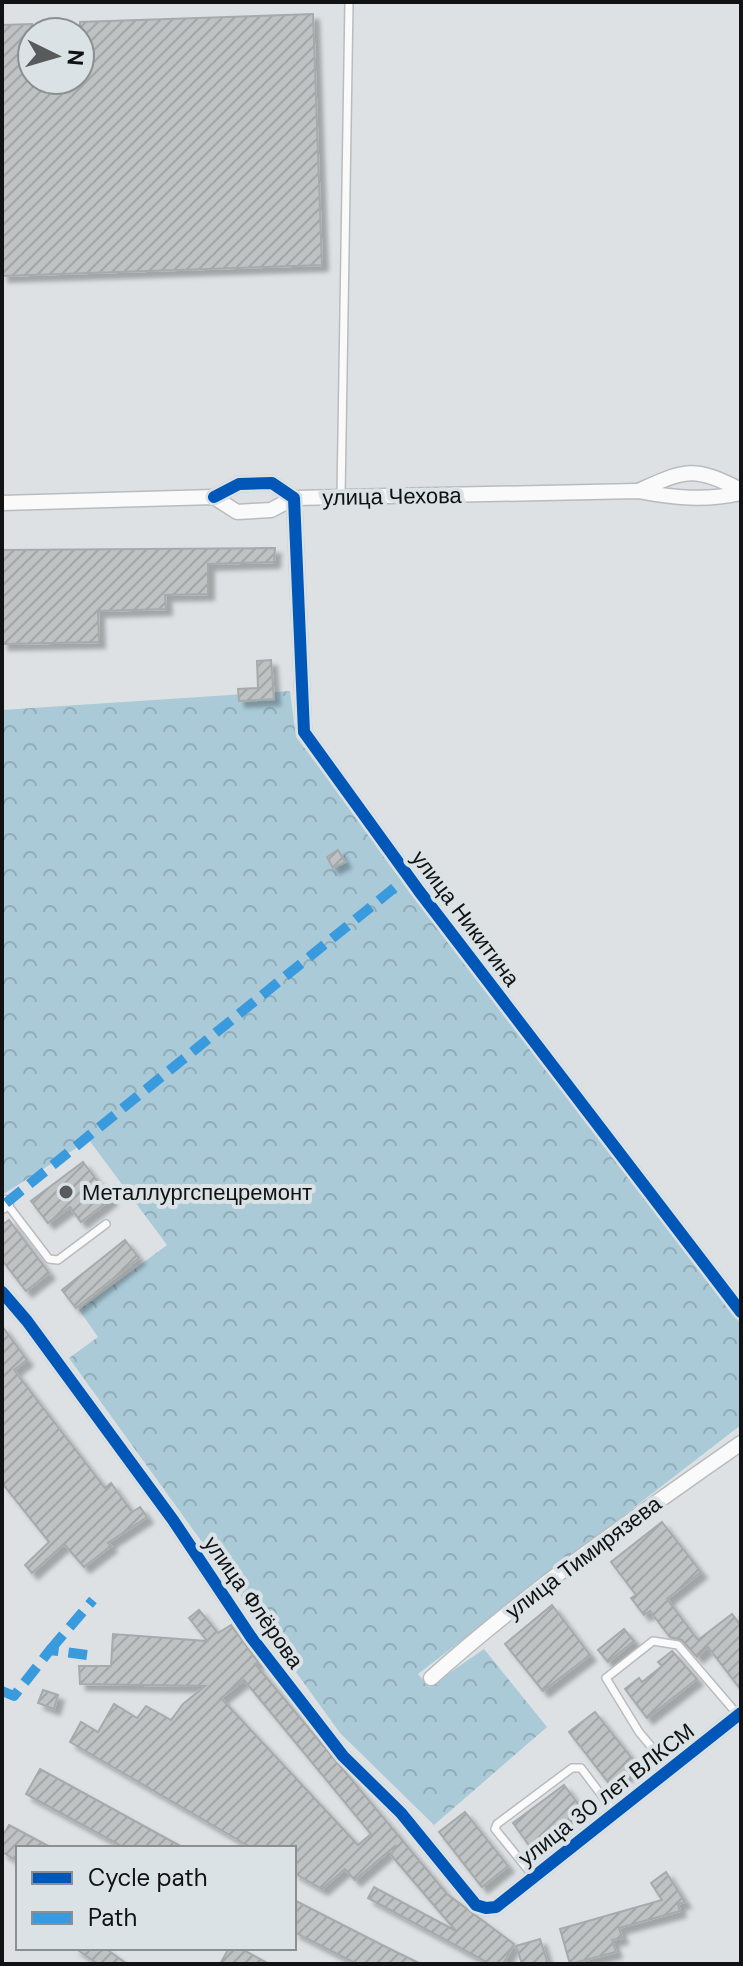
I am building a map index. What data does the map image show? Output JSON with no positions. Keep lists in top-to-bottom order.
{
  "streets": {
    "street": [
      "улица Чехова",
      "улица Никитина",
      "улица Тимирязева",
      "улица Флёрова",
      "улица 30 лет ВЛКСМ"
    ]
  },
  "crossings": [
    ["улица Чехова", "улица Никитина"],
    ["улица Флёрова", "улица 30 лет ВЛКСМ"]
  ],
  "places": ["Металлургспецремонт"],
  "legend": ["Cycle path", "Path"],
  "north": "right"
}
